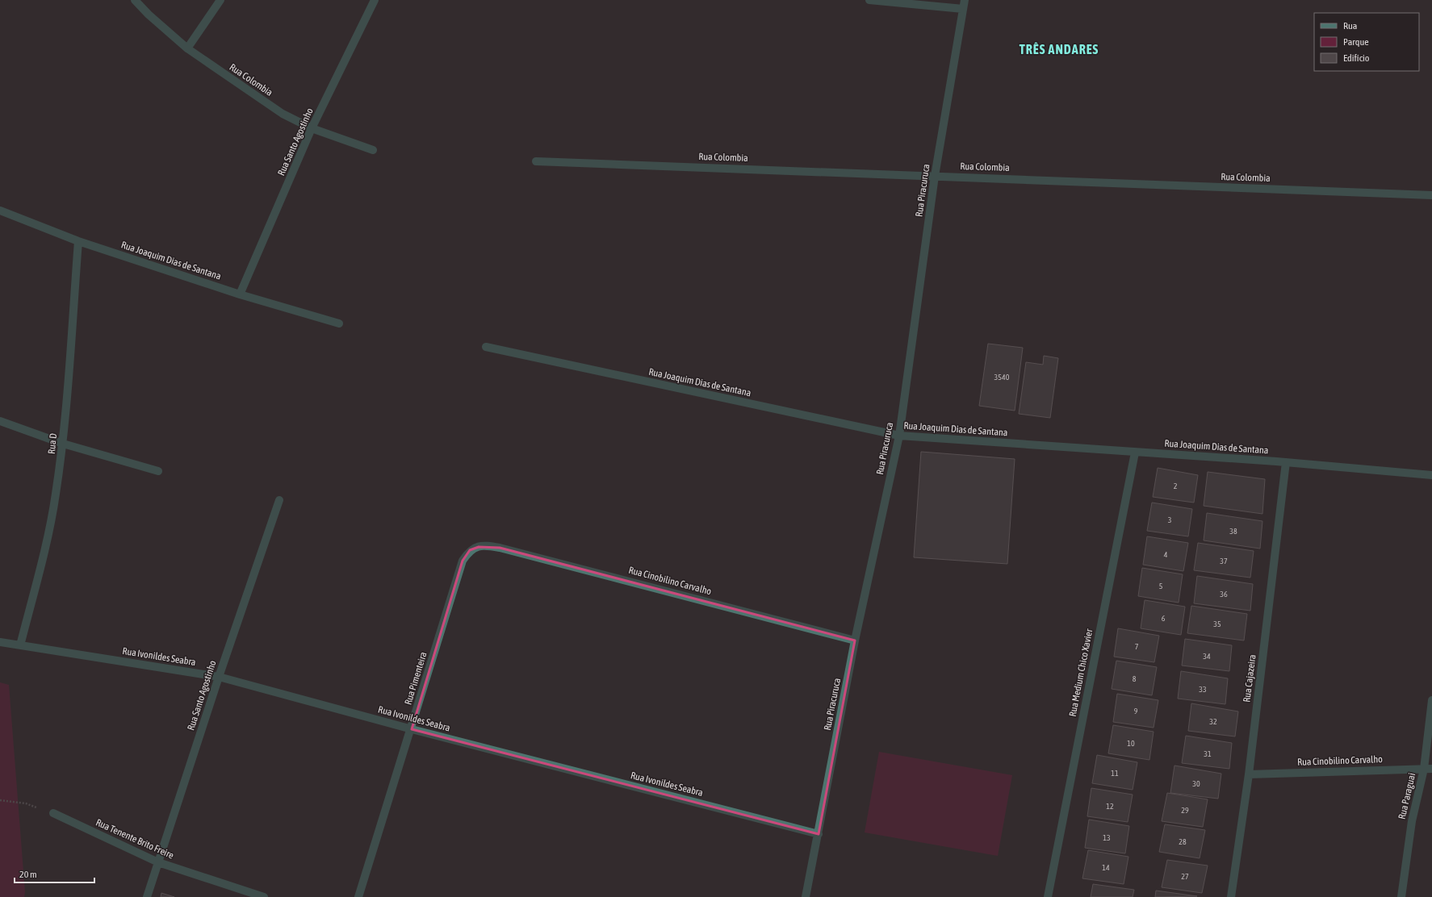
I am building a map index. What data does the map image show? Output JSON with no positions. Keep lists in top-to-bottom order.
{
  "streets": {
    "street": [
      "Rua Colombia",
      "Rua Santo Agostinho",
      "Rua Piracuruca",
      "Rua Joaquim Dias de Santana",
      "Rua D",
      "Rua Cinobilino Carvalho",
      "Rua Ivonildes Seabra",
      "Rua Medium Chico Xavier",
      "Rua Pimenteira",
      "Rua Cajazeira",
      "Rua Paraguai",
      "Rua Tenente Brito Freire"
    ]
  },
  "crossings": [
    ["Rua Colombia", "Rua Santo Agostinho"],
    ["Rua Colombia", "Rua Piracuruca"],
    ["Rua Santo Agostinho", "Rua Joaquim Dias de Santana"],
    ["Rua Santo Agostinho", "Rua Ivonildes Seabra"],
    ["Rua Santo Agostinho", "Rua Tenente Brito Freire"],
    ["Rua Piracuruca", "Rua Joaquim Dias de Santana"],
    ["Rua Piracuruca", "Rua Cinobilino Carvalho"],
    ["Rua Piracuruca", "Rua Ivonildes Seabra"],
    ["Rua Joaquim Dias de Santana", "Rua D"],
    ["Rua Joaquim Dias de Santana", "Rua Medium Chico Xavier"],
    ["Rua Joaquim Dias de Santana", "Rua Cajazeira"],
    ["Rua D", "Rua Ivonildes Seabra"],
    ["Rua Cinobilino Carvalho", "Rua Pimenteira"],
    ["Rua Cinobilino Carvalho", "Rua Cajazeira"],
    ["Rua Cinobilino Carvalho", "Rua Paraguai"],
    ["Rua Ivonildes Seabra", "Rua Pimenteira"]
  ],
  "districts": ["TRÊS ANDARES"],
  "house_numbers": [
    "3540",
    "2",
    "3",
    "38",
    "4",
    "37",
    "5",
    "36",
    "6",
    "35",
    "7",
    "34",
    "8",
    "33",
    "9",
    "32",
    "10",
    "31",
    "11",
    "30",
    "12",
    "29",
    "13",
    "28",
    "14",
    "27"
  ],
  "legend": ["Rua", "Parque", "Edifício"],
  "scale_bar": "20 m"
}
